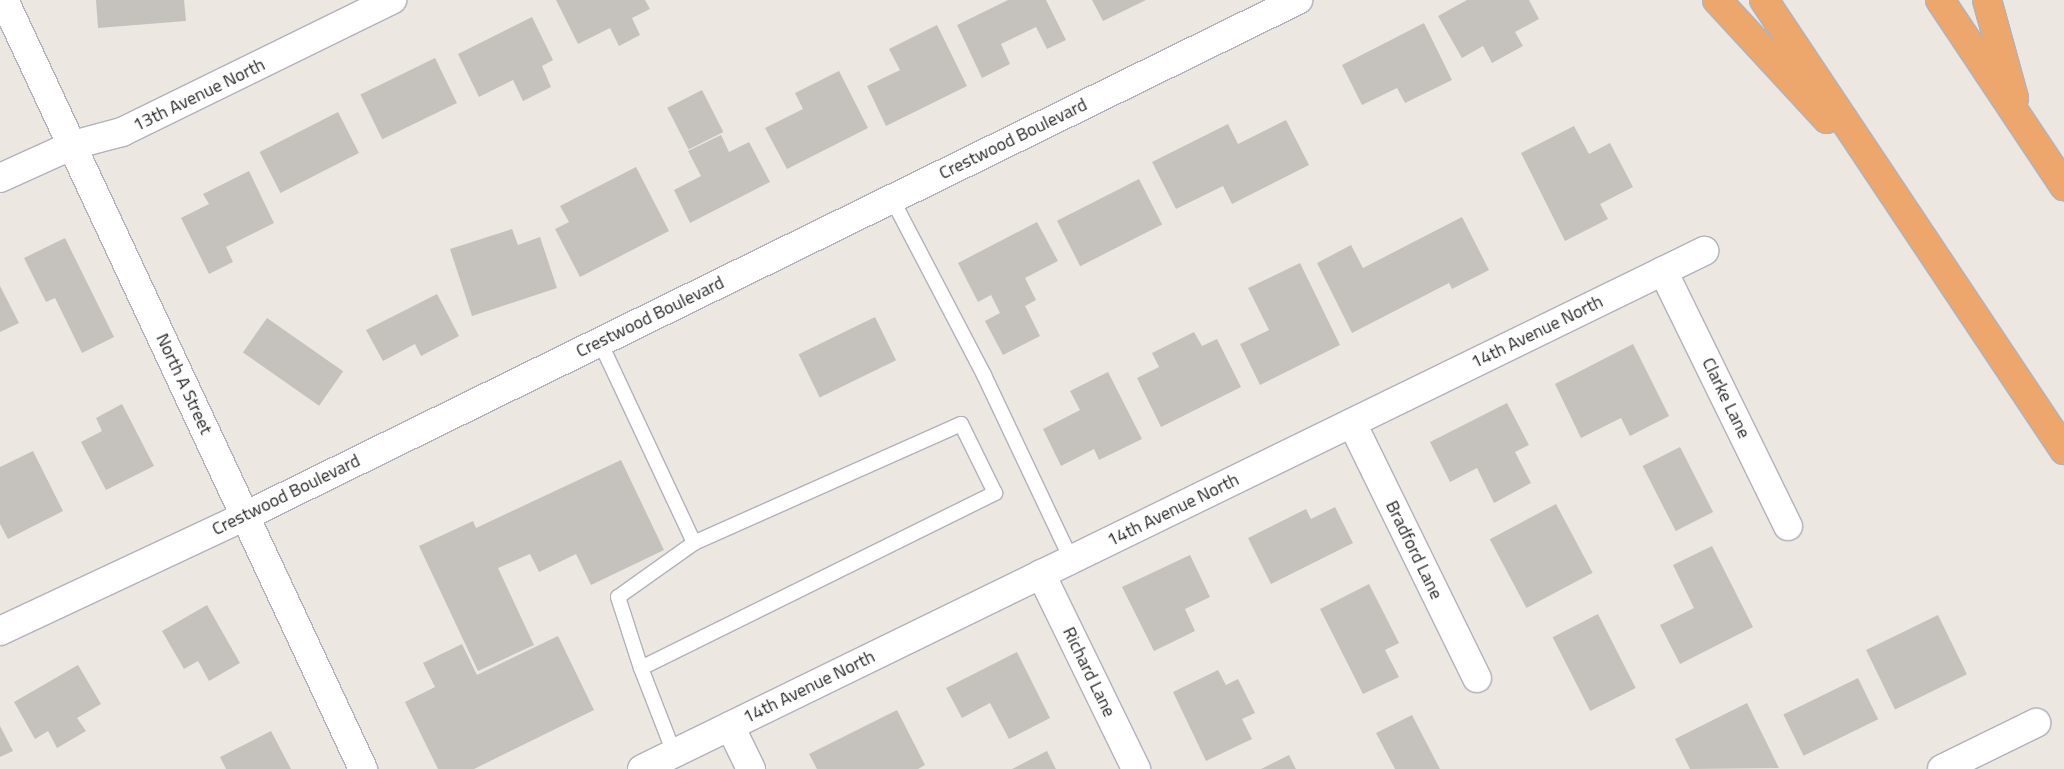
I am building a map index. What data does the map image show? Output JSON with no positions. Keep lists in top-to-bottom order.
{
  "streets": {
    "street": [
      "13th Avenue North",
      "Crestwood Boulevard",
      "14th Avenue North",
      "North A Street",
      "Clarke Lane",
      "Bradford Lane",
      "Richard Lane"
    ]
  },
  "crossings": [
    ["13th Avenue North", "North A Street"],
    ["Crestwood Boulevard", "North A Street"],
    ["14th Avenue North", "Clarke Lane"],
    ["14th Avenue North", "Bradford Lane"],
    ["14th Avenue North", "Richard Lane"]
  ]
}
